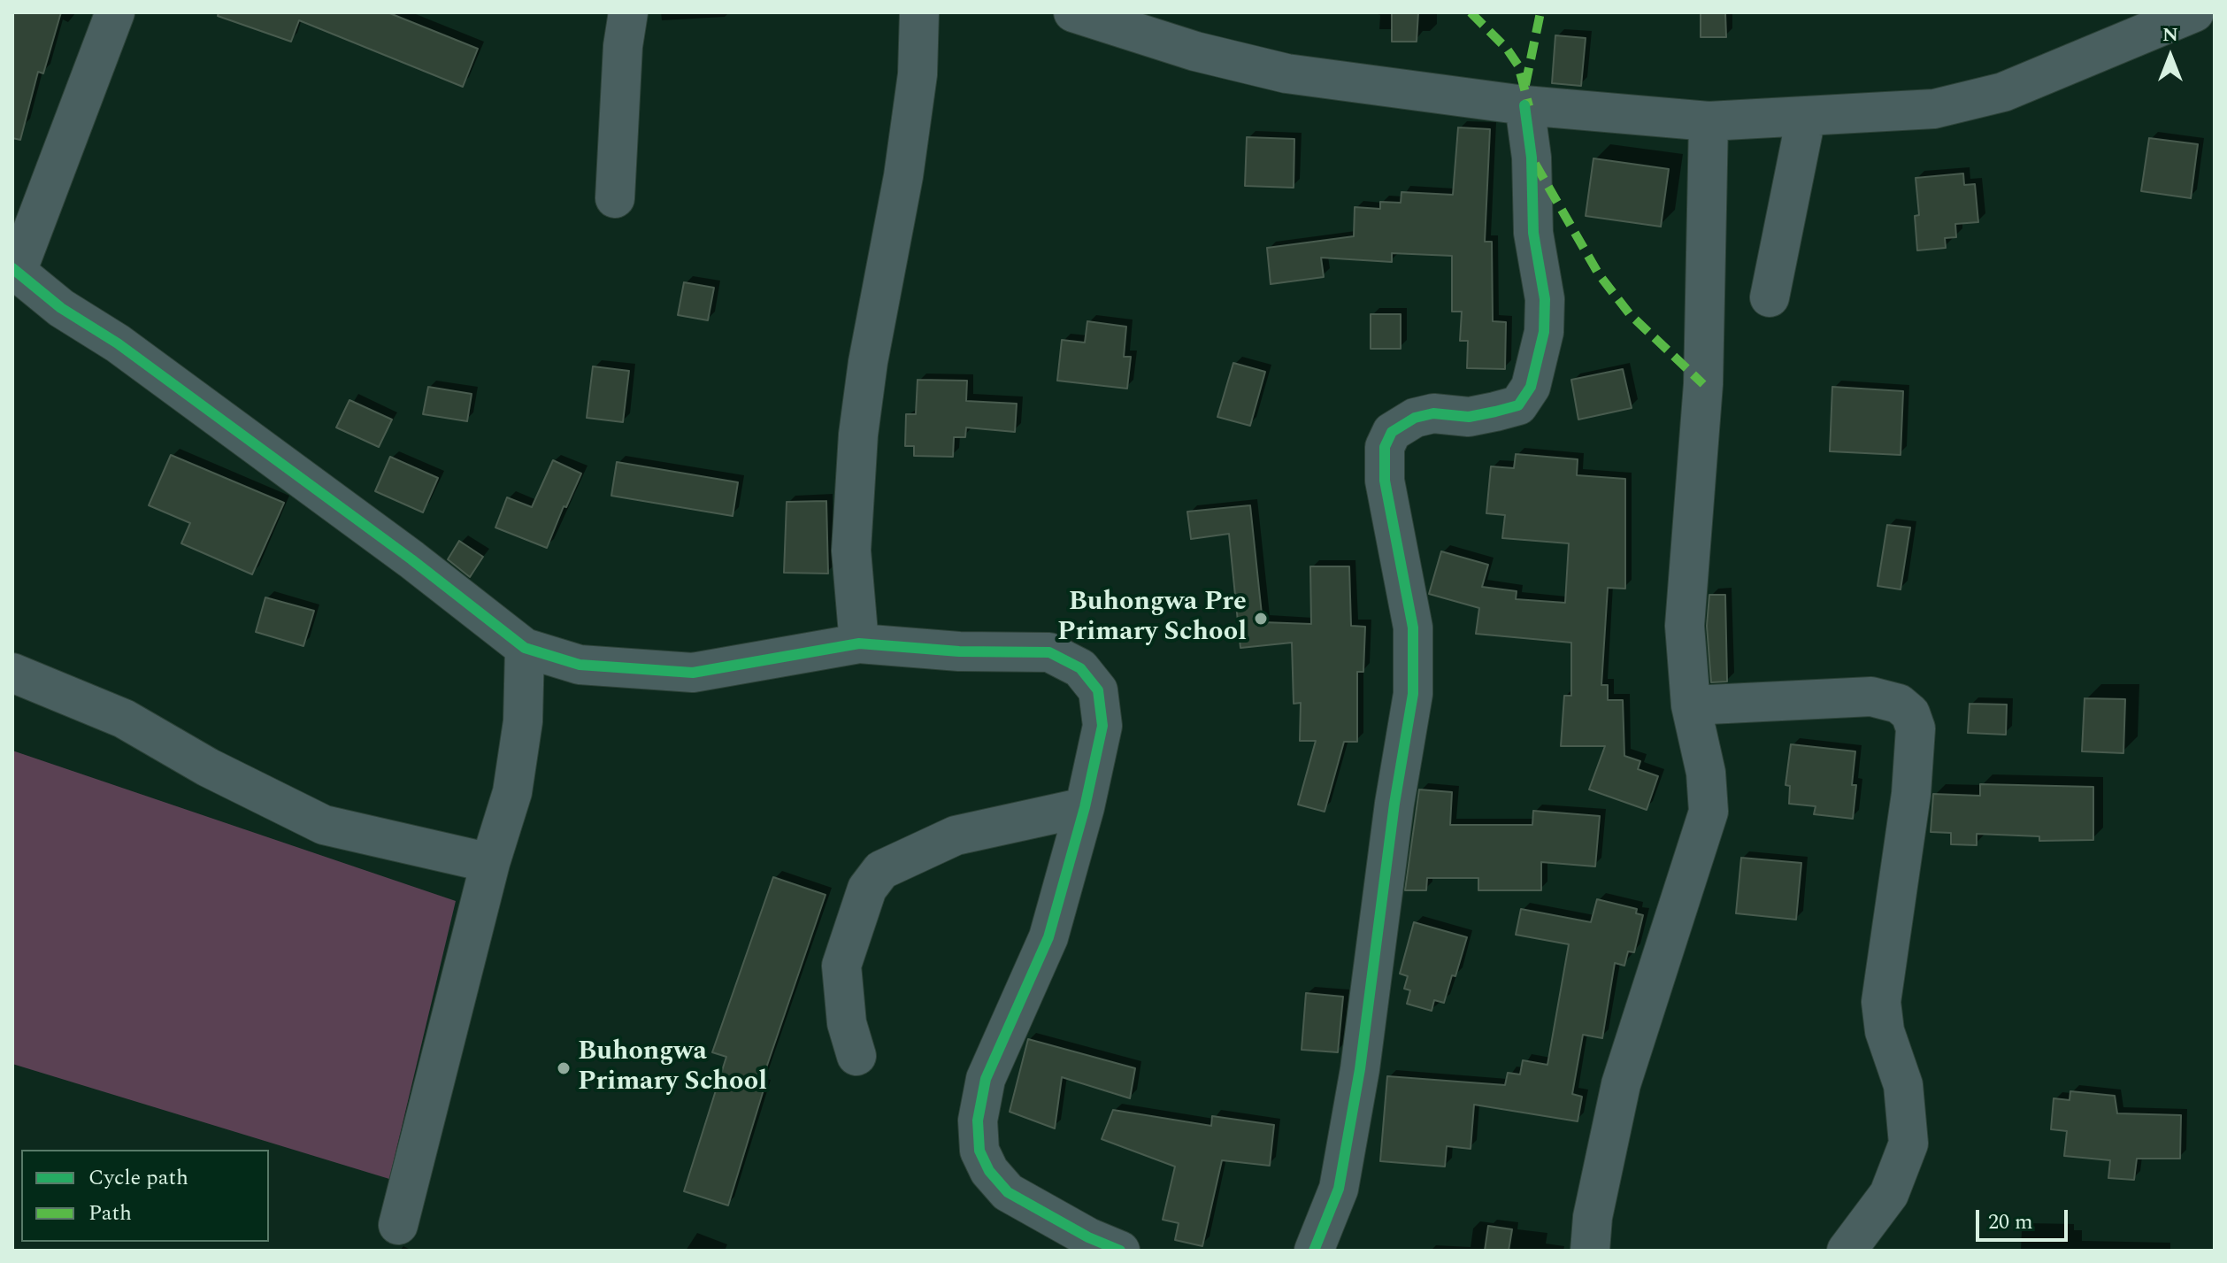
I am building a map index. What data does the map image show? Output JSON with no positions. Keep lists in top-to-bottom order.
{
  "places": ["Buhongwa Pre Primary School", "Buhongwa Primary School"],
  "legend": ["Cycle path", "Path"],
  "scale_bar": "20 m",
  "north": "top"
}
